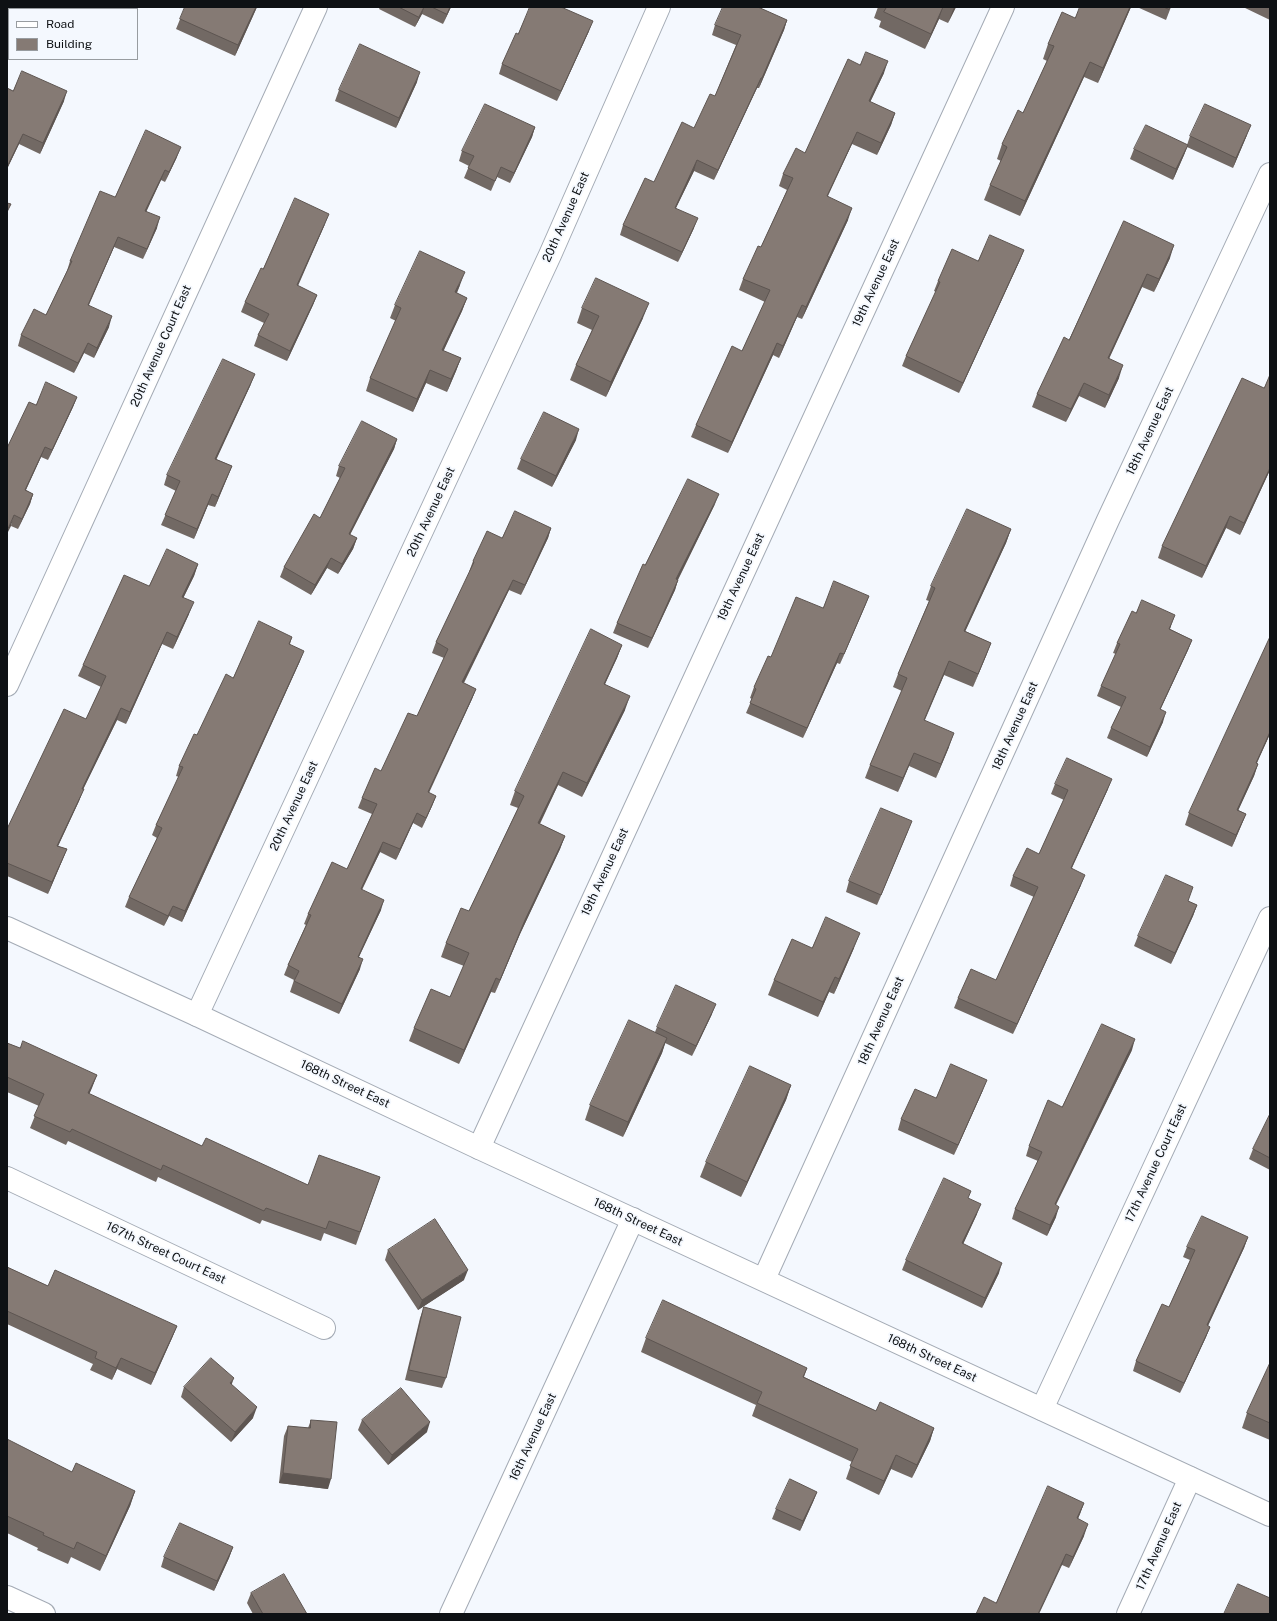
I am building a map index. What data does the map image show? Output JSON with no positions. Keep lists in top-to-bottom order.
{
  "streets": {
    "street": [
      "20th Avenue East",
      "19th Avenue East",
      "20th Avenue Court East",
      "18th Avenue East",
      "168th Street East",
      "17th Avenue Court East",
      "167th Street Court East",
      "16th Avenue East",
      "17th Avenue East"
    ]
  },
  "crossings": [
    ["20th Avenue East", "168th Street East"],
    ["19th Avenue East", "168th Street East"],
    ["18th Avenue East", "168th Street East"],
    ["168th Street East", "17th Avenue Court East"],
    ["168th Street East", "16th Avenue East"],
    ["168th Street East", "17th Avenue East"]
  ],
  "legend": ["Road", "Building"]
}
